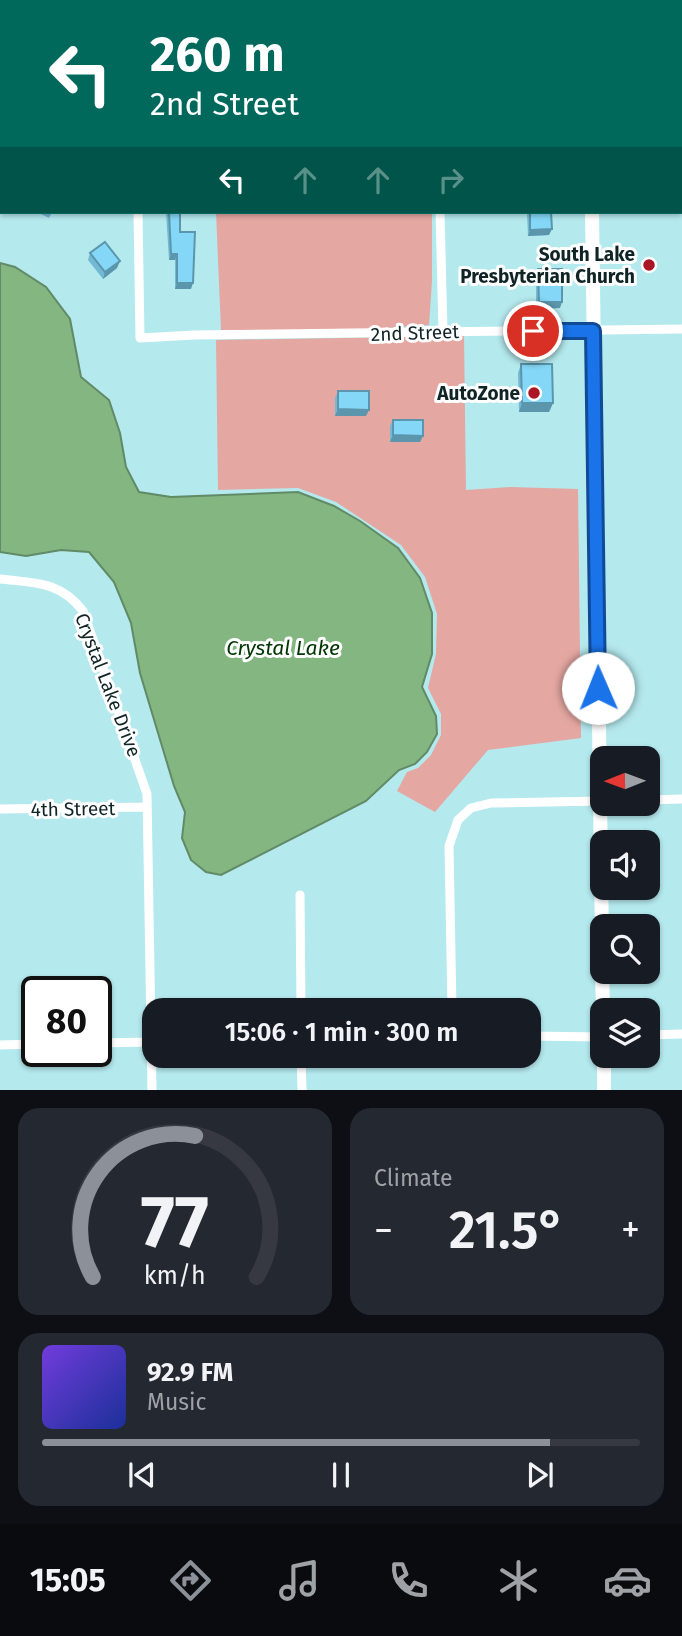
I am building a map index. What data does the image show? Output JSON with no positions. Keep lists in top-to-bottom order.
{
  "streets": {
    "street": ["2nd Street", "Crystal Lake Drive", "4th Street"]
  },
  "crossings": [
    ["Crystal Lake Drive", "4th Street"]
  ],
  "water": ["Crystal Lake"],
  "places": ["South Lake Presbyterian Church", "AutoZone"],
  "north": "left",
  "page": {
    "turn": ["260 m", "2nd Street"],
    "limit": "80",
    "trip": "15:06 · 1 min · 300 m",
    "tile": "Climate",
    "heat": ["−", "21.5°", "+"],
    "song": ["92.9 FM", "Music"],
    "tabs": "15:05",
    "gauge": ["77", "km/h"]
  }
}
